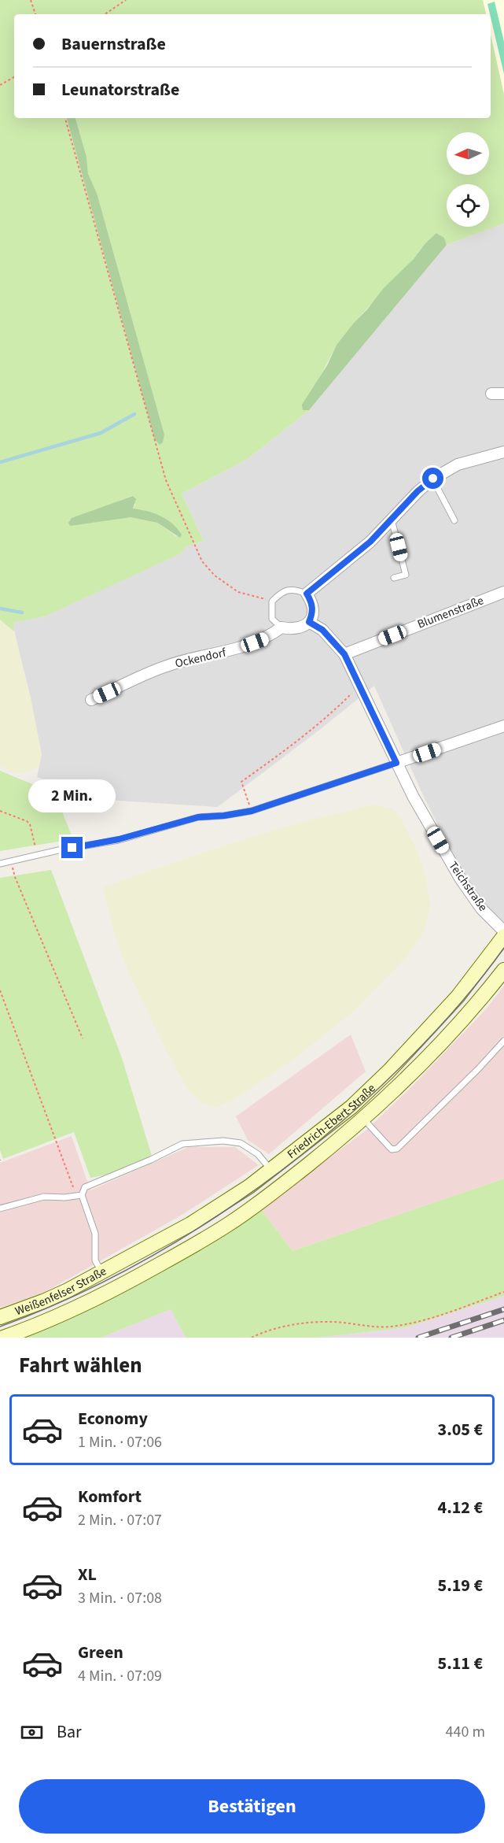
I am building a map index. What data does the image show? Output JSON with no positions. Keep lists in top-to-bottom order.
{
  "streets": {
    "main road": ["Friedrich-Ebert-Straße", "Weißenfelser Straße"],
    "street": ["Blumenstraße", "Ockendorf", "Teichstraße"]
  },
  "crossings": [
    ["Blumenstraße", "Teichstraße"],
    ["Ockendorf", "Teichstraße"],
    ["Friedrich-Ebert-Straße", "Weißenfelser Straße"]
  ],
  "north": "left",
  "page": {
    "banner": ["Bauernstraße", "Leunatorstraße"],
    "bubble": "2 Min.",
    "heading": "Fahrt wählen",
    "list": [
      {
        "name": "Economy",
        "note": "1 Min. · 07:06",
        "value": "3.05 €"
      },
      {
        "name": "Komfort",
        "note": "2 Min. · 07:07",
        "value": "4.12 €"
      },
      {
        "name": "XL",
        "note": "3 Min. · 07:08",
        "value": "5.19 €"
      },
      {
        "name": "Green",
        "note": "4 Min. · 07:09",
        "value": "5.11 €"
      }
    ],
    "pay": ["Bar", "440 m"],
    "buttons": "Bestätigen"
  }
}
